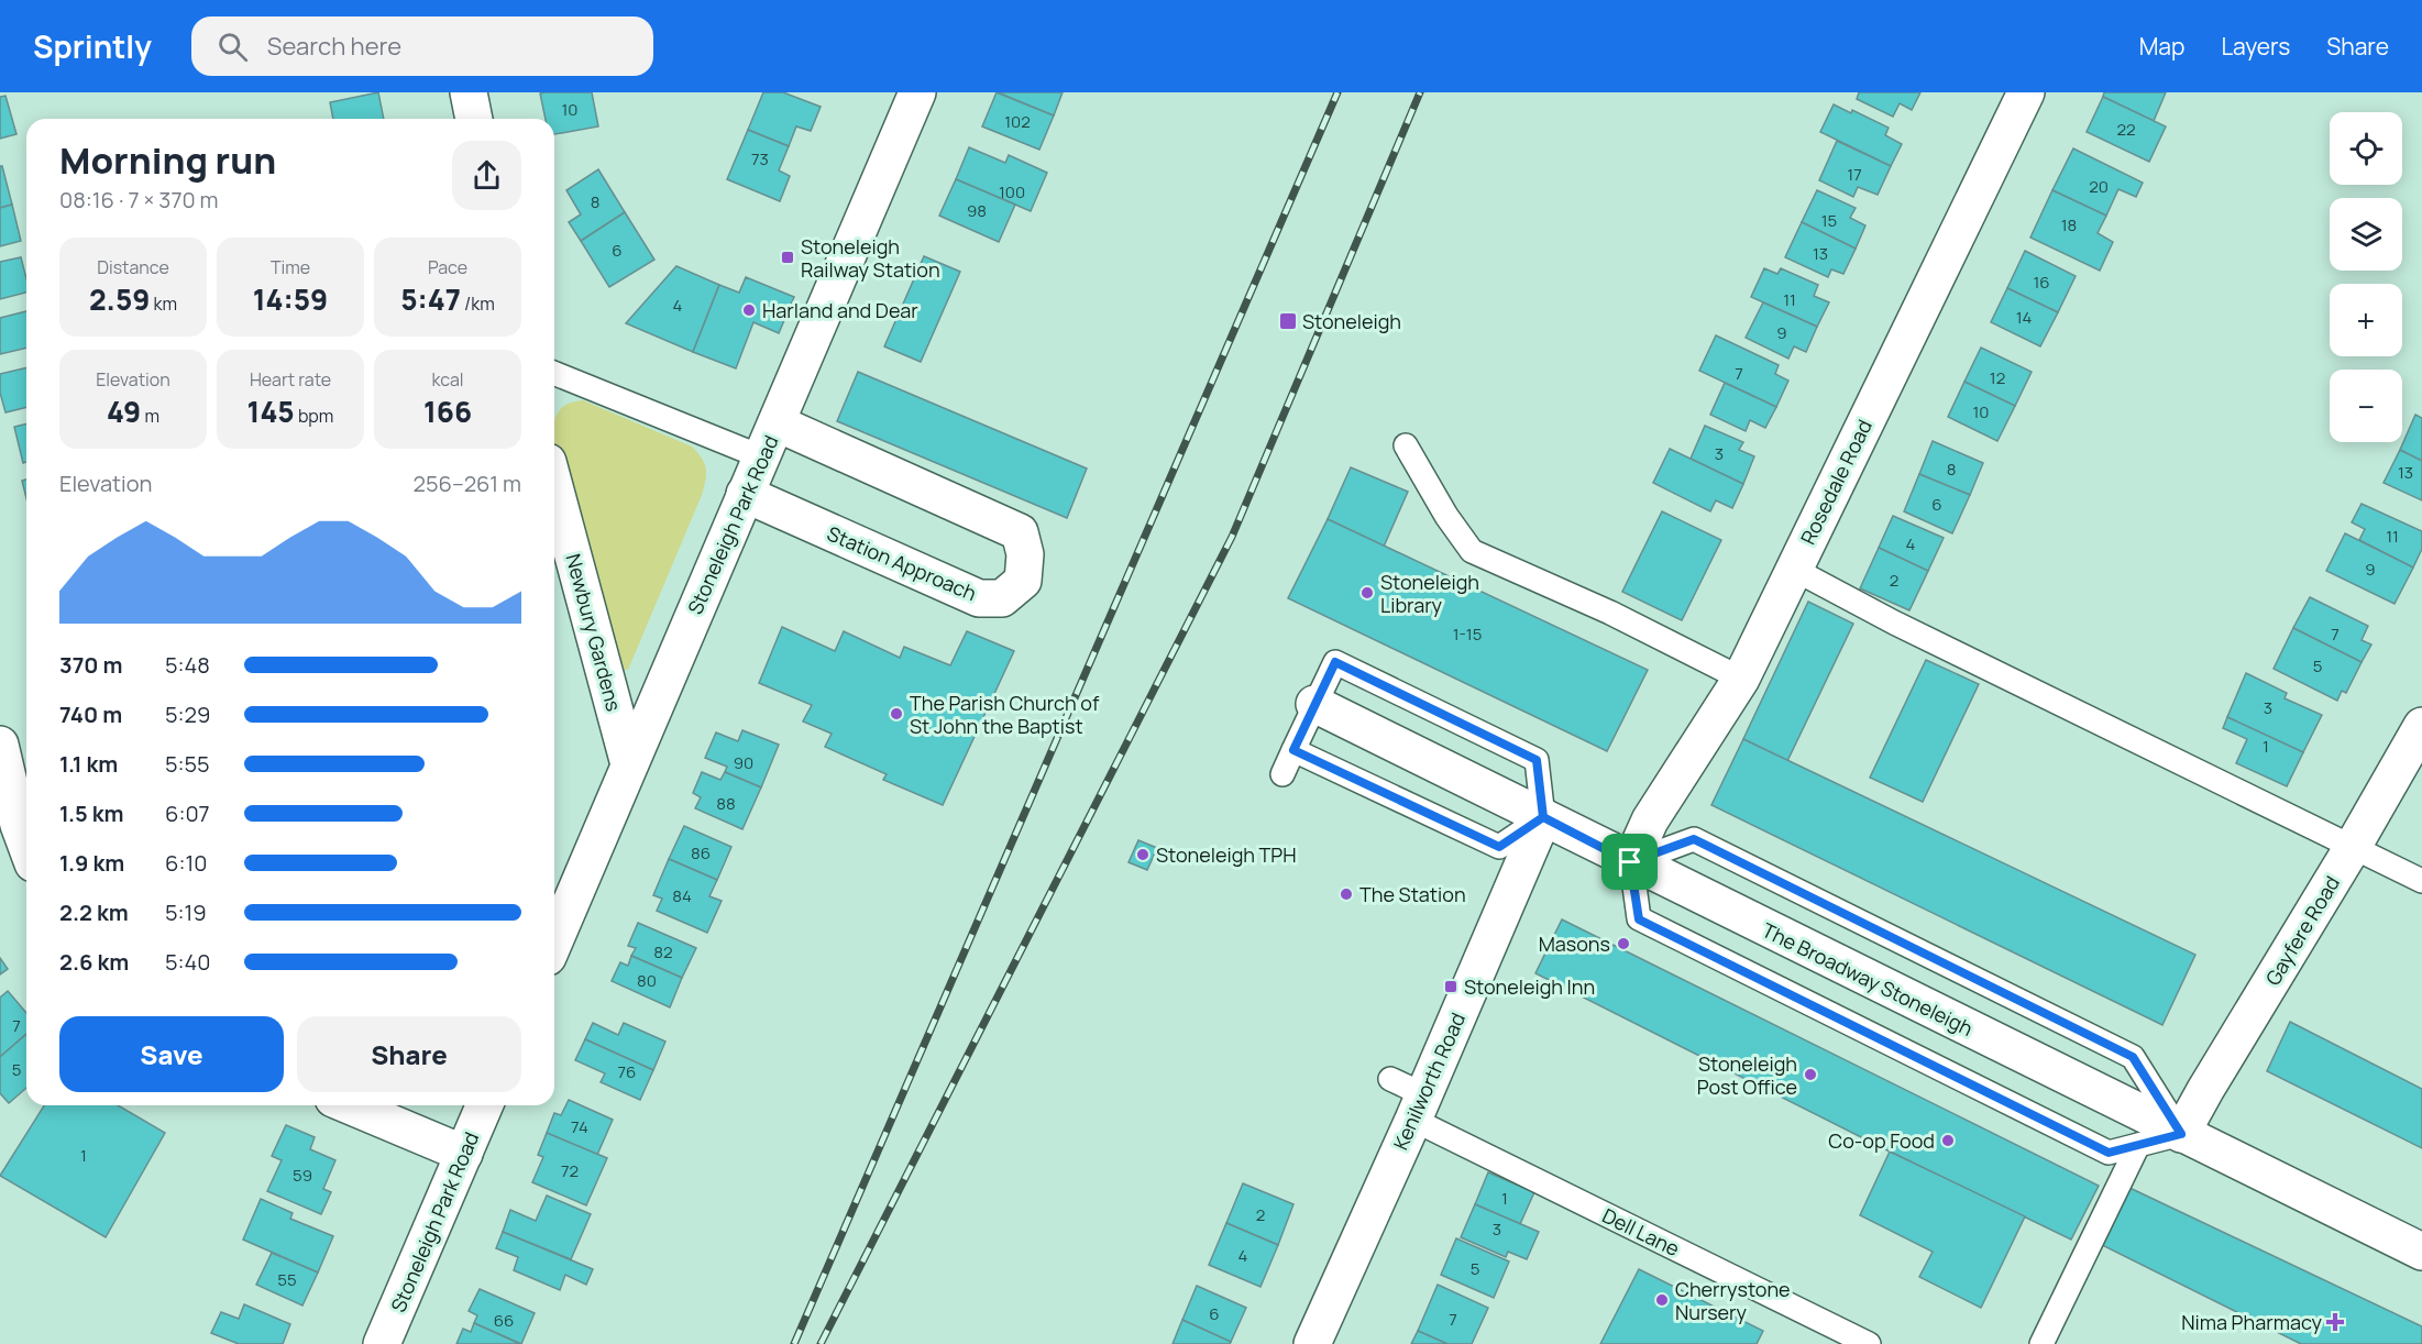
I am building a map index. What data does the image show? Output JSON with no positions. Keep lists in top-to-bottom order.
{
  "streets": {
    "street": [
      "Rosedale Road",
      "Stoneleigh Park Road",
      "Station Approach",
      "Newbury Gardens",
      "Gayfere Road",
      "The Broadway Stoneleigh",
      "Kenilworth Road"
    ],
    "lane": ["Dell Lane"]
  },
  "crossings": [
    ["Rosedale Road", "The Broadway Stoneleigh"],
    ["Stoneleigh Park Road", "Station Approach"],
    ["Stoneleigh Park Road", "Newbury Gardens"],
    ["Gayfere Road", "The Broadway Stoneleigh"],
    ["The Broadway Stoneleigh", "Kenilworth Road"],
    ["Kenilworth Road", "Dell Lane"]
  ],
  "places": {
    "transit": ["Stoneleigh Railway Station", "Stoneleigh", "Stoneleigh Inn"],
    "other": [
      "Harland and Dear",
      "Stoneleigh Library",
      "The Parish Church of St John the Baptist",
      "Stoneleigh TPH",
      "The Station",
      "Masons",
      "Stoneleigh Post Office",
      "Co-op Food",
      "Cherrystone Nursery"
    ],
    "health": ["Nima Pharmacy"]
  },
  "house_numbers": [
    "10",
    "102",
    "22",
    "73",
    "17",
    "20",
    "100",
    "8",
    "98",
    "15",
    "18",
    "6",
    "13",
    "16",
    "11",
    "4",
    "14",
    "9",
    "7",
    "12",
    "10",
    "3",
    "8",
    "13",
    "6",
    "11",
    "4",
    "9",
    "2",
    "1-15",
    "7",
    "5",
    "3",
    "1",
    "90",
    "88",
    "86",
    "84",
    "82",
    "80",
    "7",
    "5",
    "76",
    "74",
    "1",
    "72",
    "59",
    "1",
    "2",
    "3",
    "4",
    "5",
    "55",
    "6",
    "7",
    "66"
  ],
  "page": {
    "header": "Sprintly",
    "search": "Search here",
    "nav": ["Map", "Layers", "Share"],
    "map_buttons": ["+", "−"],
    "heading": ["Morning run", "08:16 · 7 × 370 m"],
    "stats": [
      ["Distance", "2.59 km"],
      ["Time", "14:59"],
      ["Pace", "5:47 /km"],
      ["Elevation", "49 m"],
      ["Heart rate", "145 bpm"],
      ["kcal", "166"]
    ],
    "chart": ["Elevation", "256–261 m"],
    "list": [
      {
        "name": "370 m",
        "note": "5:48"
      },
      {
        "name": "740 m",
        "note": "5:29"
      },
      {
        "name": "1.1 km",
        "note": "5:55"
      },
      {
        "name": "1.5 km",
        "note": "6:07"
      },
      {
        "name": "1.9 km",
        "note": "6:10"
      },
      {
        "name": "2.2 km",
        "note": "5:19"
      },
      {
        "name": "2.6 km",
        "note": "5:40"
      }
    ],
    "buttons": ["Save", "Share"]
  }
}
